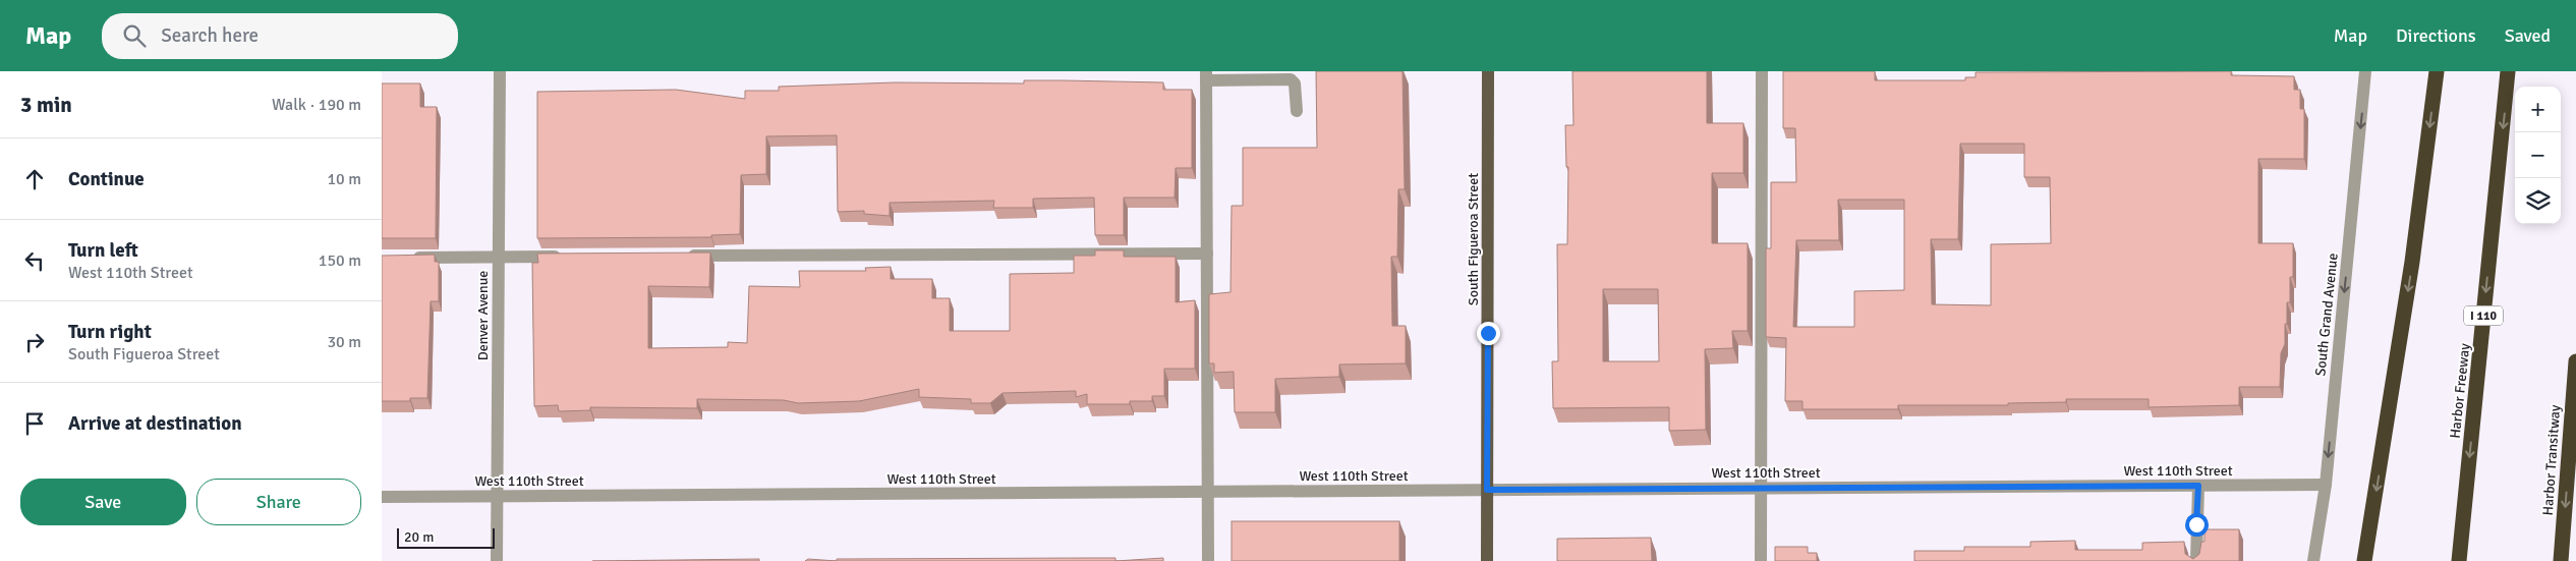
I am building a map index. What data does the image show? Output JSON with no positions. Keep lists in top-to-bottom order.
{
  "streets": {
    "highway": ["I 110", "Harbor Freeway", "Harbor Transitway"],
    "main road": ["South Figueroa Street"],
    "street": ["South Grand Avenue", "Denver Avenue", "West 110th Street"]
  },
  "crossings": [
    ["South Figueroa Street", "West 110th Street"],
    ["South Grand Avenue", "West 110th Street"],
    ["Denver Avenue", "West 110th Street"]
  ],
  "one_way": ["South Grand Avenue", "Harbor Transitway"],
  "scale_bar": "20 m",
  "page": {
    "header": "Map",
    "search": "Search here",
    "nav": ["Map", "Directions", "Saved"],
    "heading": ["3 min", "Walk · 190 m"],
    "map_buttons": ["+", "−"],
    "list": [
      ["Continue", "10 m"],
      ["Turn left", "West 110th Street", "150 m"],
      ["Turn right", "South Figueroa Street", "30 m"],
      "Arrive at destination"
    ],
    "buttons": ["Save", "Share"],
    "scale": "20 m"
  }
}
